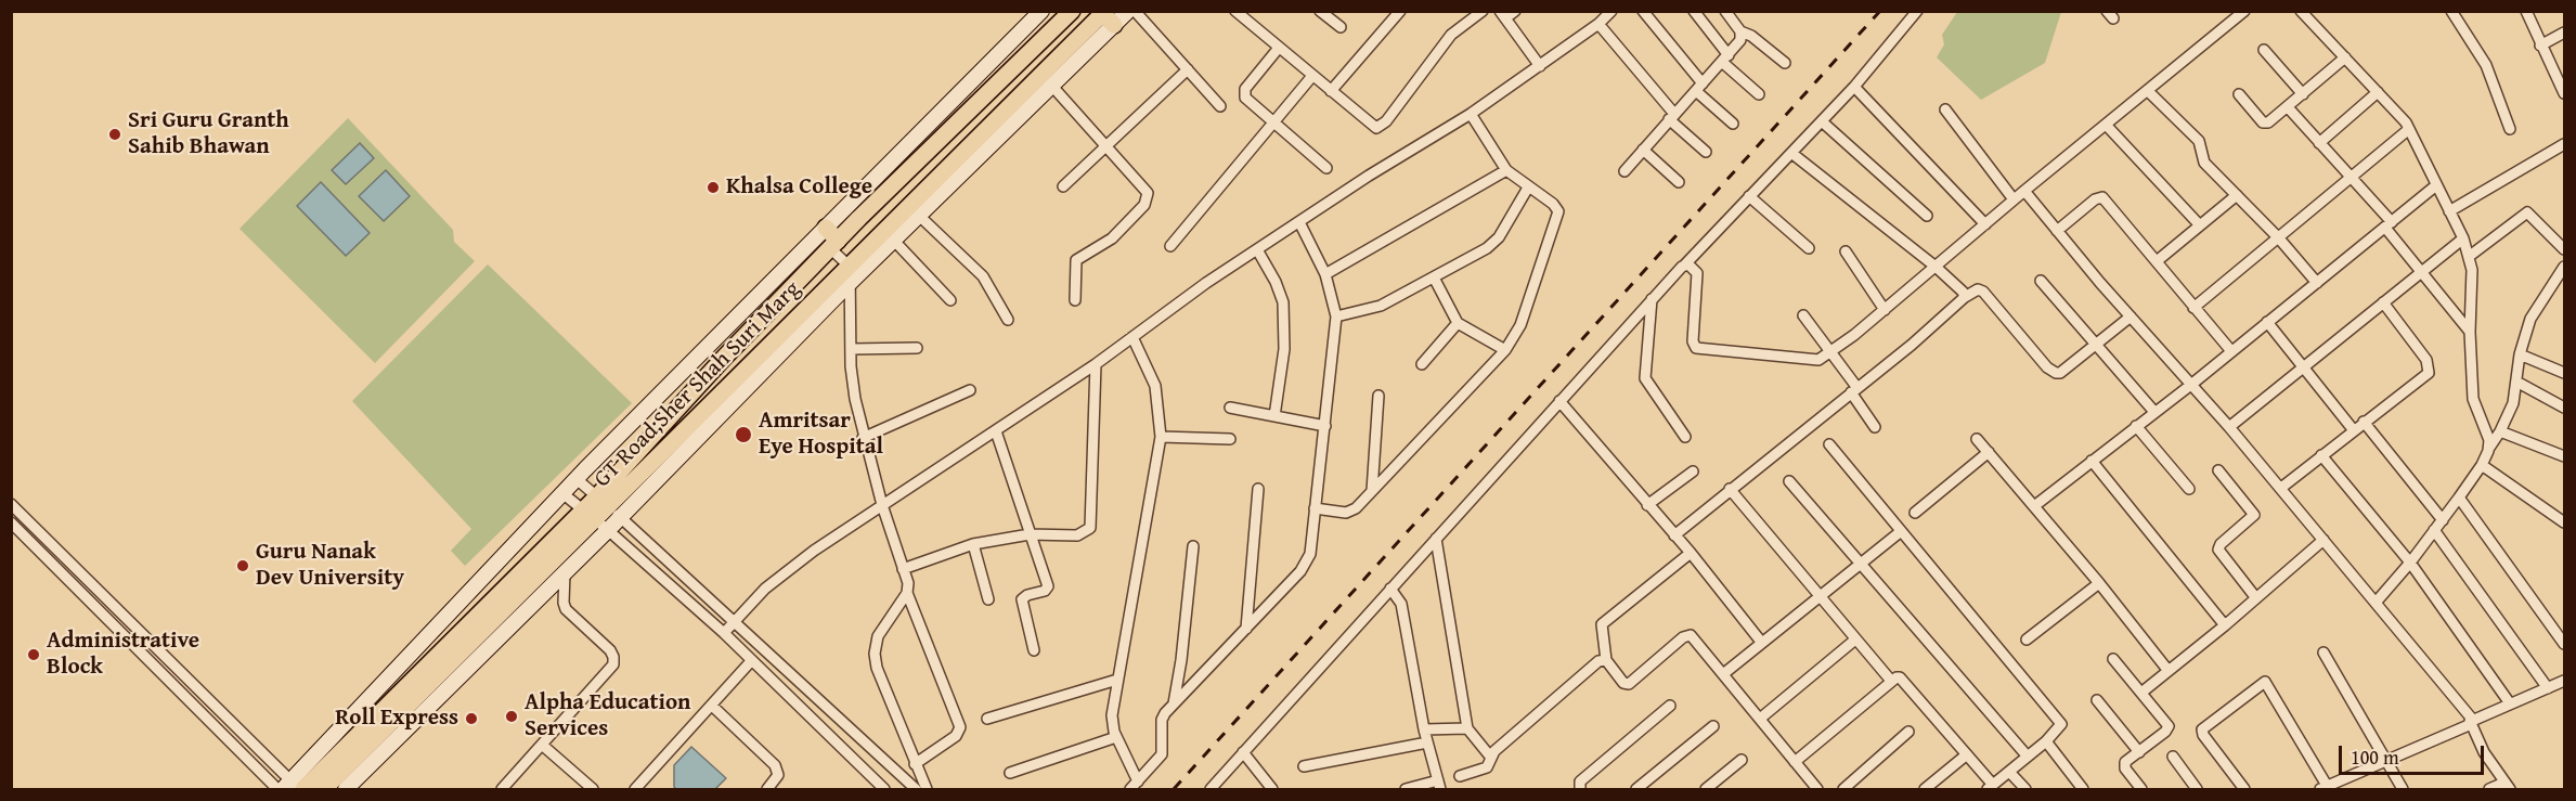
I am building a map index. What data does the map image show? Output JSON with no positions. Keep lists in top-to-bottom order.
{
  "streets": {
    "main road": ["GT Road;Sher Shah Suri Marg"]
  },
  "places": [
    "Sri Guru Granth Sahib Bhawan",
    "Khalsa College",
    "Amritsar Eye Hospital",
    "Guru Nanak Dev University",
    "Administrative Block",
    "Alpha Education Services",
    "Roll Express"
  ],
  "scale_bar": "100 m"
}
